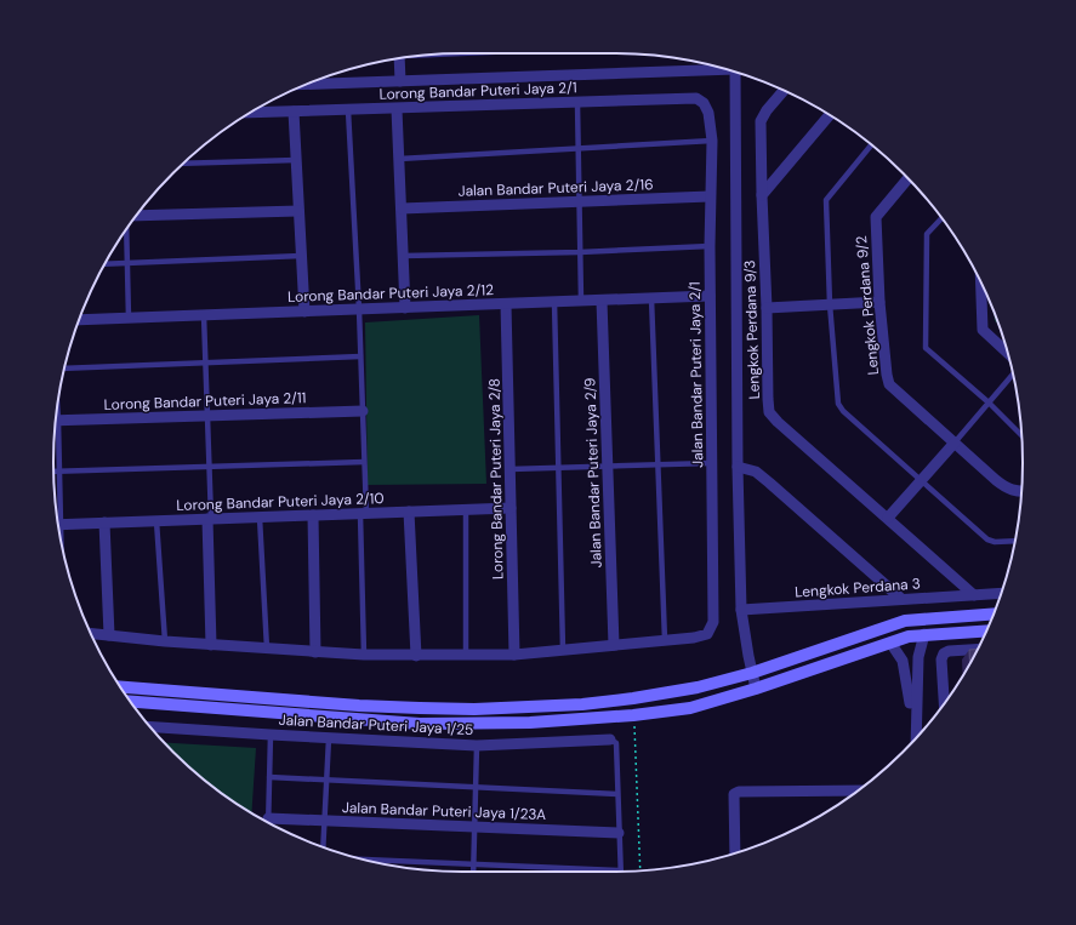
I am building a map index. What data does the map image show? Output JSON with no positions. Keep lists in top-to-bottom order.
{
  "streets": {
    "street": [
      "Lorong Bandar Puteri Jaya 2/1",
      "Jalan Bandar Puteri Jaya 2/16",
      "Lorong Bandar Puteri Jaya 2/12",
      "Lengkok Perdana 9/2",
      "Lengkok Perdana 9/3",
      "Jalan Bandar Puteri Jaya 2/1",
      "Lorong Bandar Puteri Jaya 2/11",
      "Jalan Bandar Puteri Jaya 2/9",
      "Lorong Bandar Puteri Jaya 2/8",
      "Lorong Bandar Puteri Jaya 2/10",
      "Lengkok Perdana 3",
      "Jalan Bandar Puteri Jaya 1/25",
      "Jalan Bandar Puteri Jaya 1/23A"
    ]
  },
  "crossings": [
    ["Lorong Bandar Puteri Jaya 2/1", "Jalan Bandar Puteri Jaya 2/1"],
    ["Jalan Bandar Puteri Jaya 2/16", "Jalan Bandar Puteri Jaya 2/1"],
    ["Lorong Bandar Puteri Jaya 2/12", "Jalan Bandar Puteri Jaya 2/1"],
    ["Lorong Bandar Puteri Jaya 2/12", "Jalan Bandar Puteri Jaya 2/9"],
    ["Lorong Bandar Puteri Jaya 2/12", "Lorong Bandar Puteri Jaya 2/8"],
    ["Lengkok Perdana 9/3", "Lengkok Perdana 3"],
    ["Lorong Bandar Puteri Jaya 2/8", "Lorong Bandar Puteri Jaya 2/10"]
  ]
}
